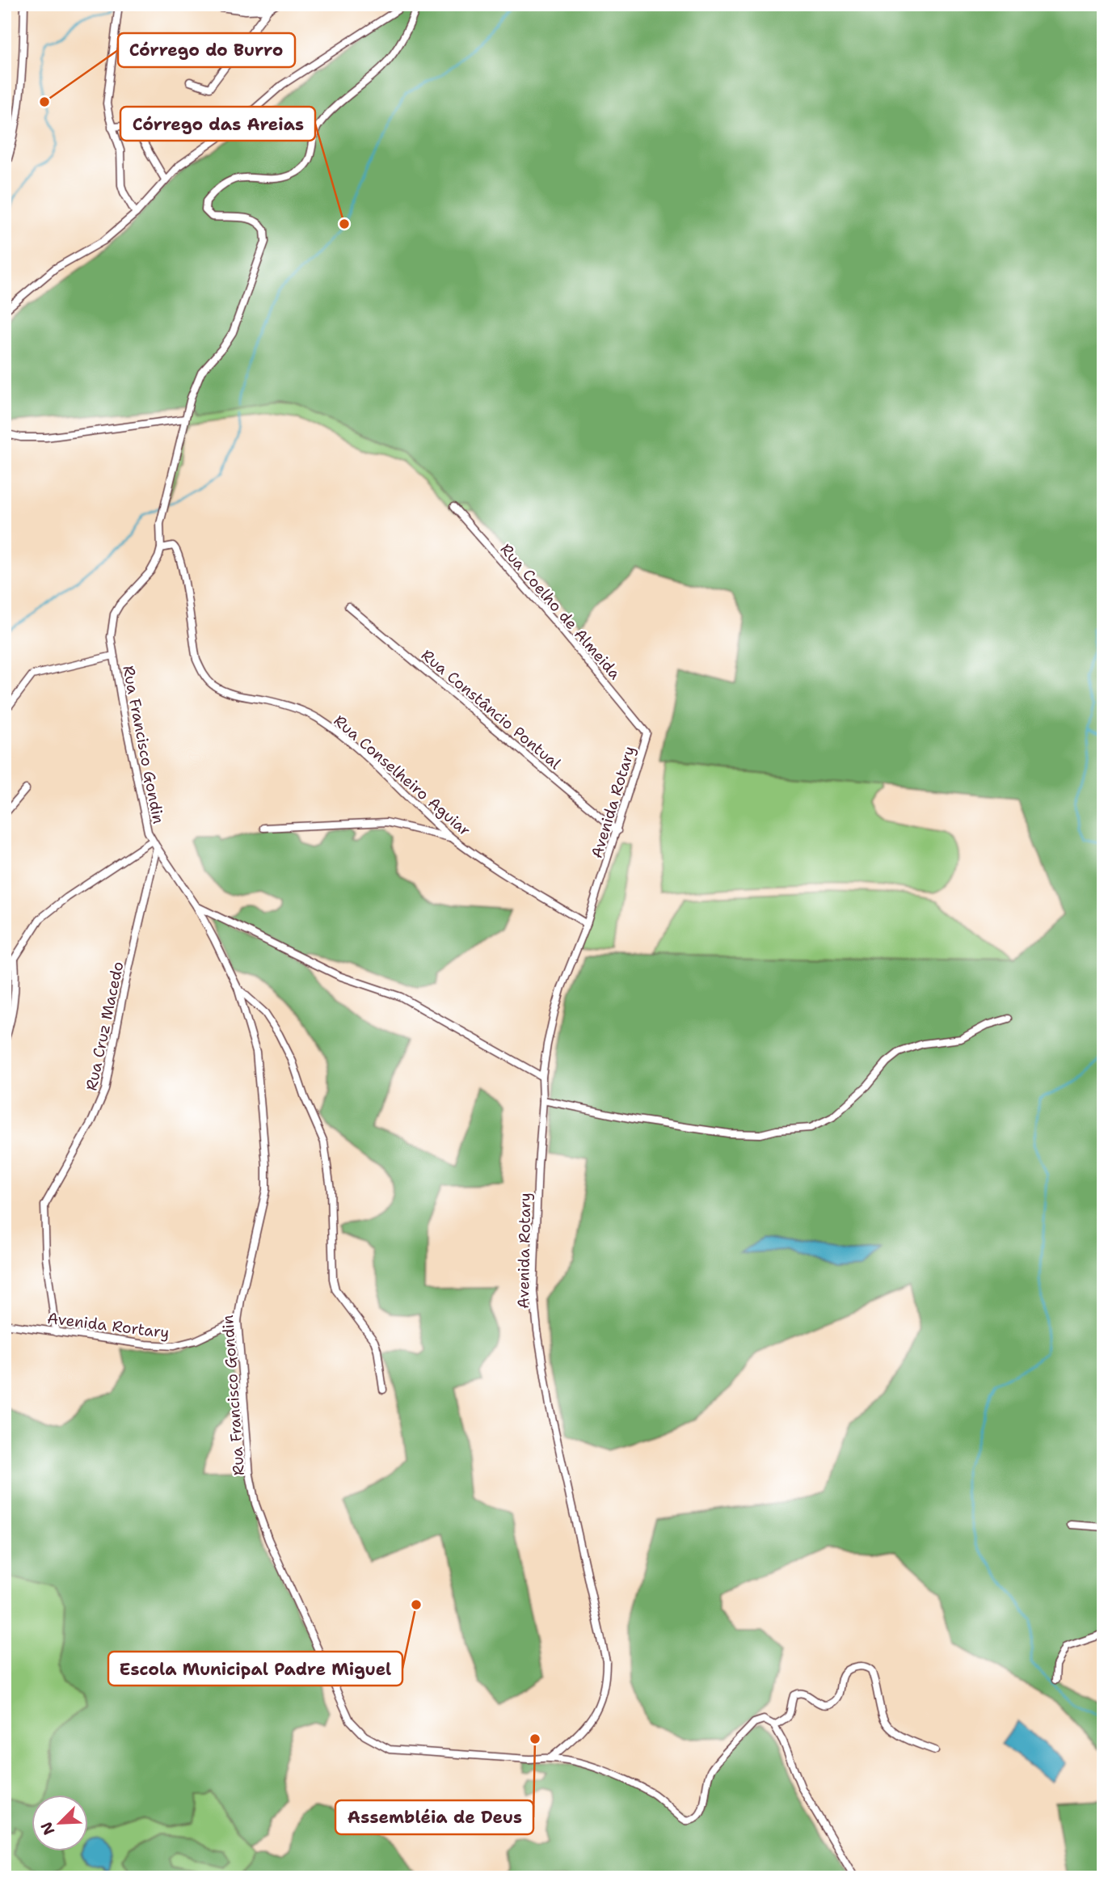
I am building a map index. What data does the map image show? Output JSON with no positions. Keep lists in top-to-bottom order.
{
  "streets": {
    "street": [
      "Rua Coelho de Almeida",
      "Rua Constâncio Pontual",
      "Rua Francisco Gondin",
      "Rua Conselheiro Aguiar",
      "Avenida Rotary",
      "Rua Cruz Macedo",
      "Avenida Rortary"
    ]
  },
  "crossings": [
    ["Rua Coelho de Almeida", "Avenida Rotary"],
    ["Rua Constâncio Pontual", "Avenida Rotary"],
    ["Rua Francisco Gondin", "Rua Conselheiro Aguiar"],
    ["Rua Francisco Gondin", "Avenida Rotary"],
    ["Rua Francisco Gondin", "Rua Cruz Macedo"],
    ["Rua Francisco Gondin", "Avenida Rortary"],
    ["Rua Conselheiro Aguiar", "Avenida Rotary"],
    ["Rua Cruz Macedo", "Avenida Rortary"]
  ],
  "places": [
    "Córrego do Burro",
    "Córrego das Areias",
    "Escola Municipal Padre Miguel",
    "Assembléia de Deus"
  ],
  "north": "bottom left"
}
